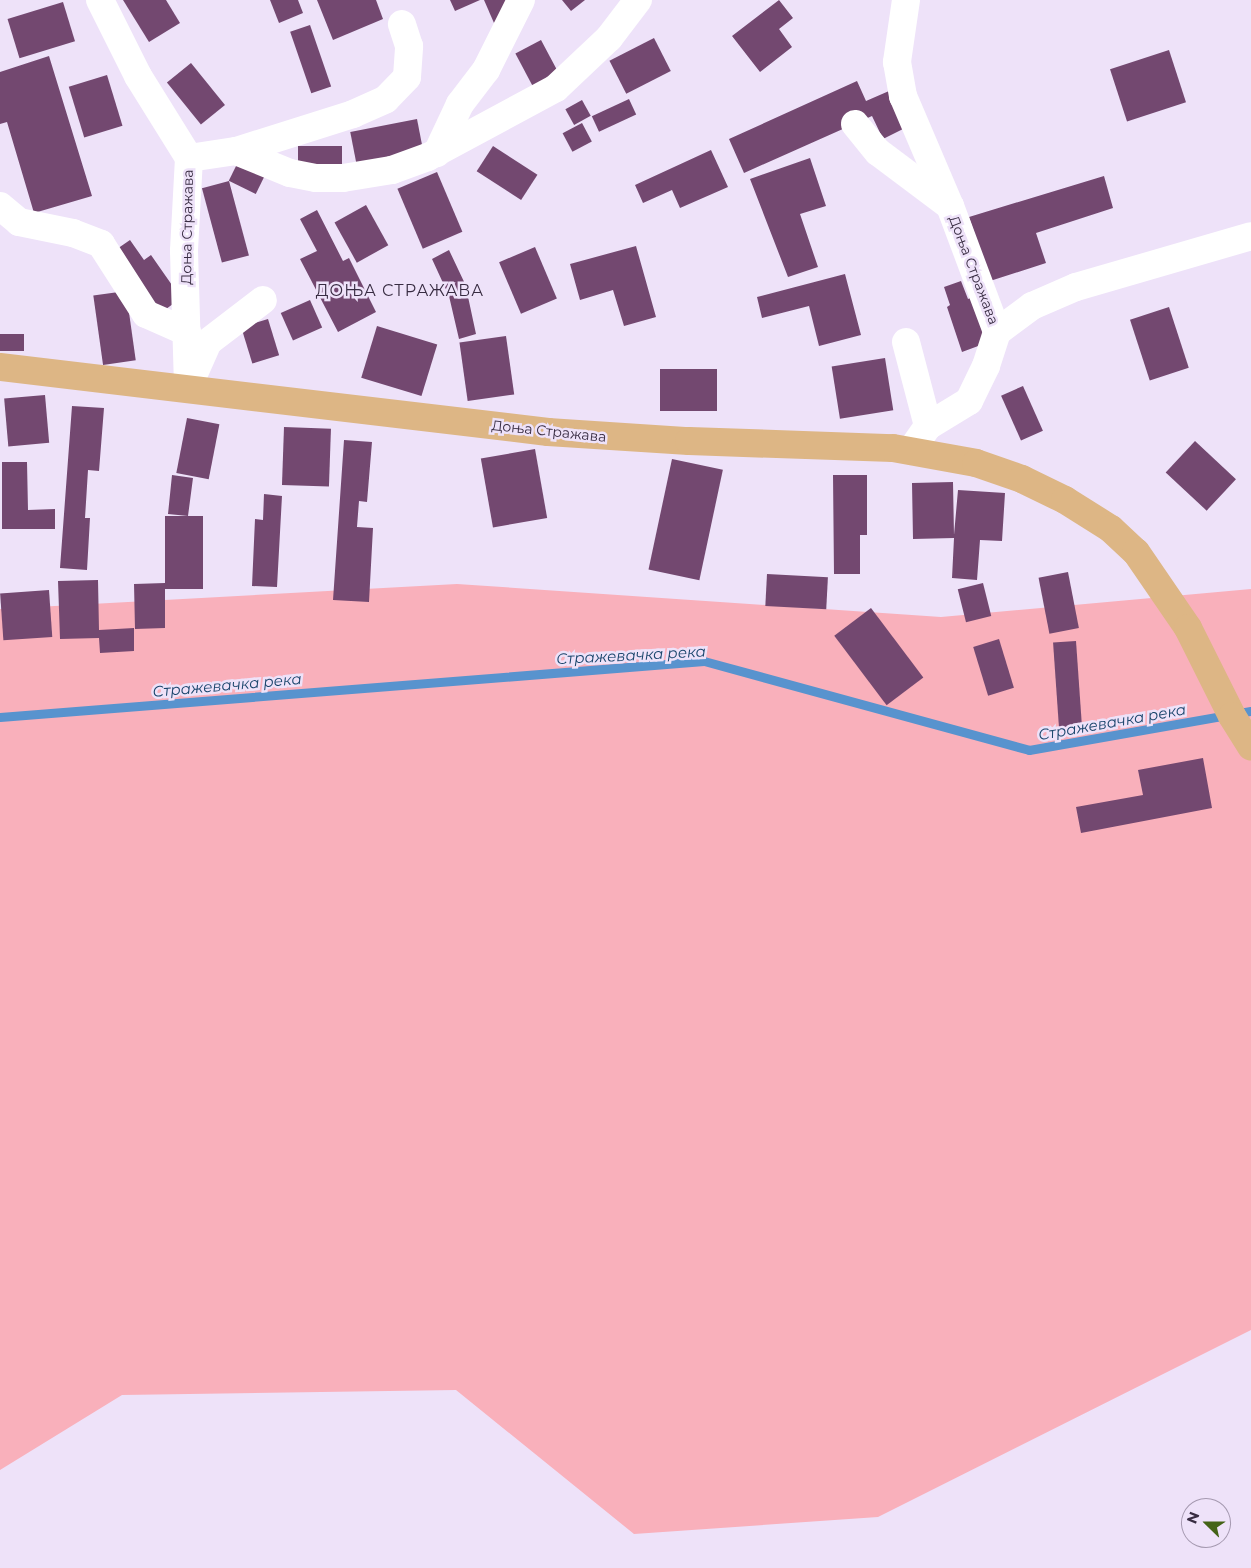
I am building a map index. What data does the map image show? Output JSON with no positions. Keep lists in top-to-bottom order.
{
  "streets": {
    "main road": ["Доња Стражава"]
  },
  "districts": ["ДОЊА СТРАЖАВА"],
  "water": ["Стражевачка река"],
  "north": "left"
}
